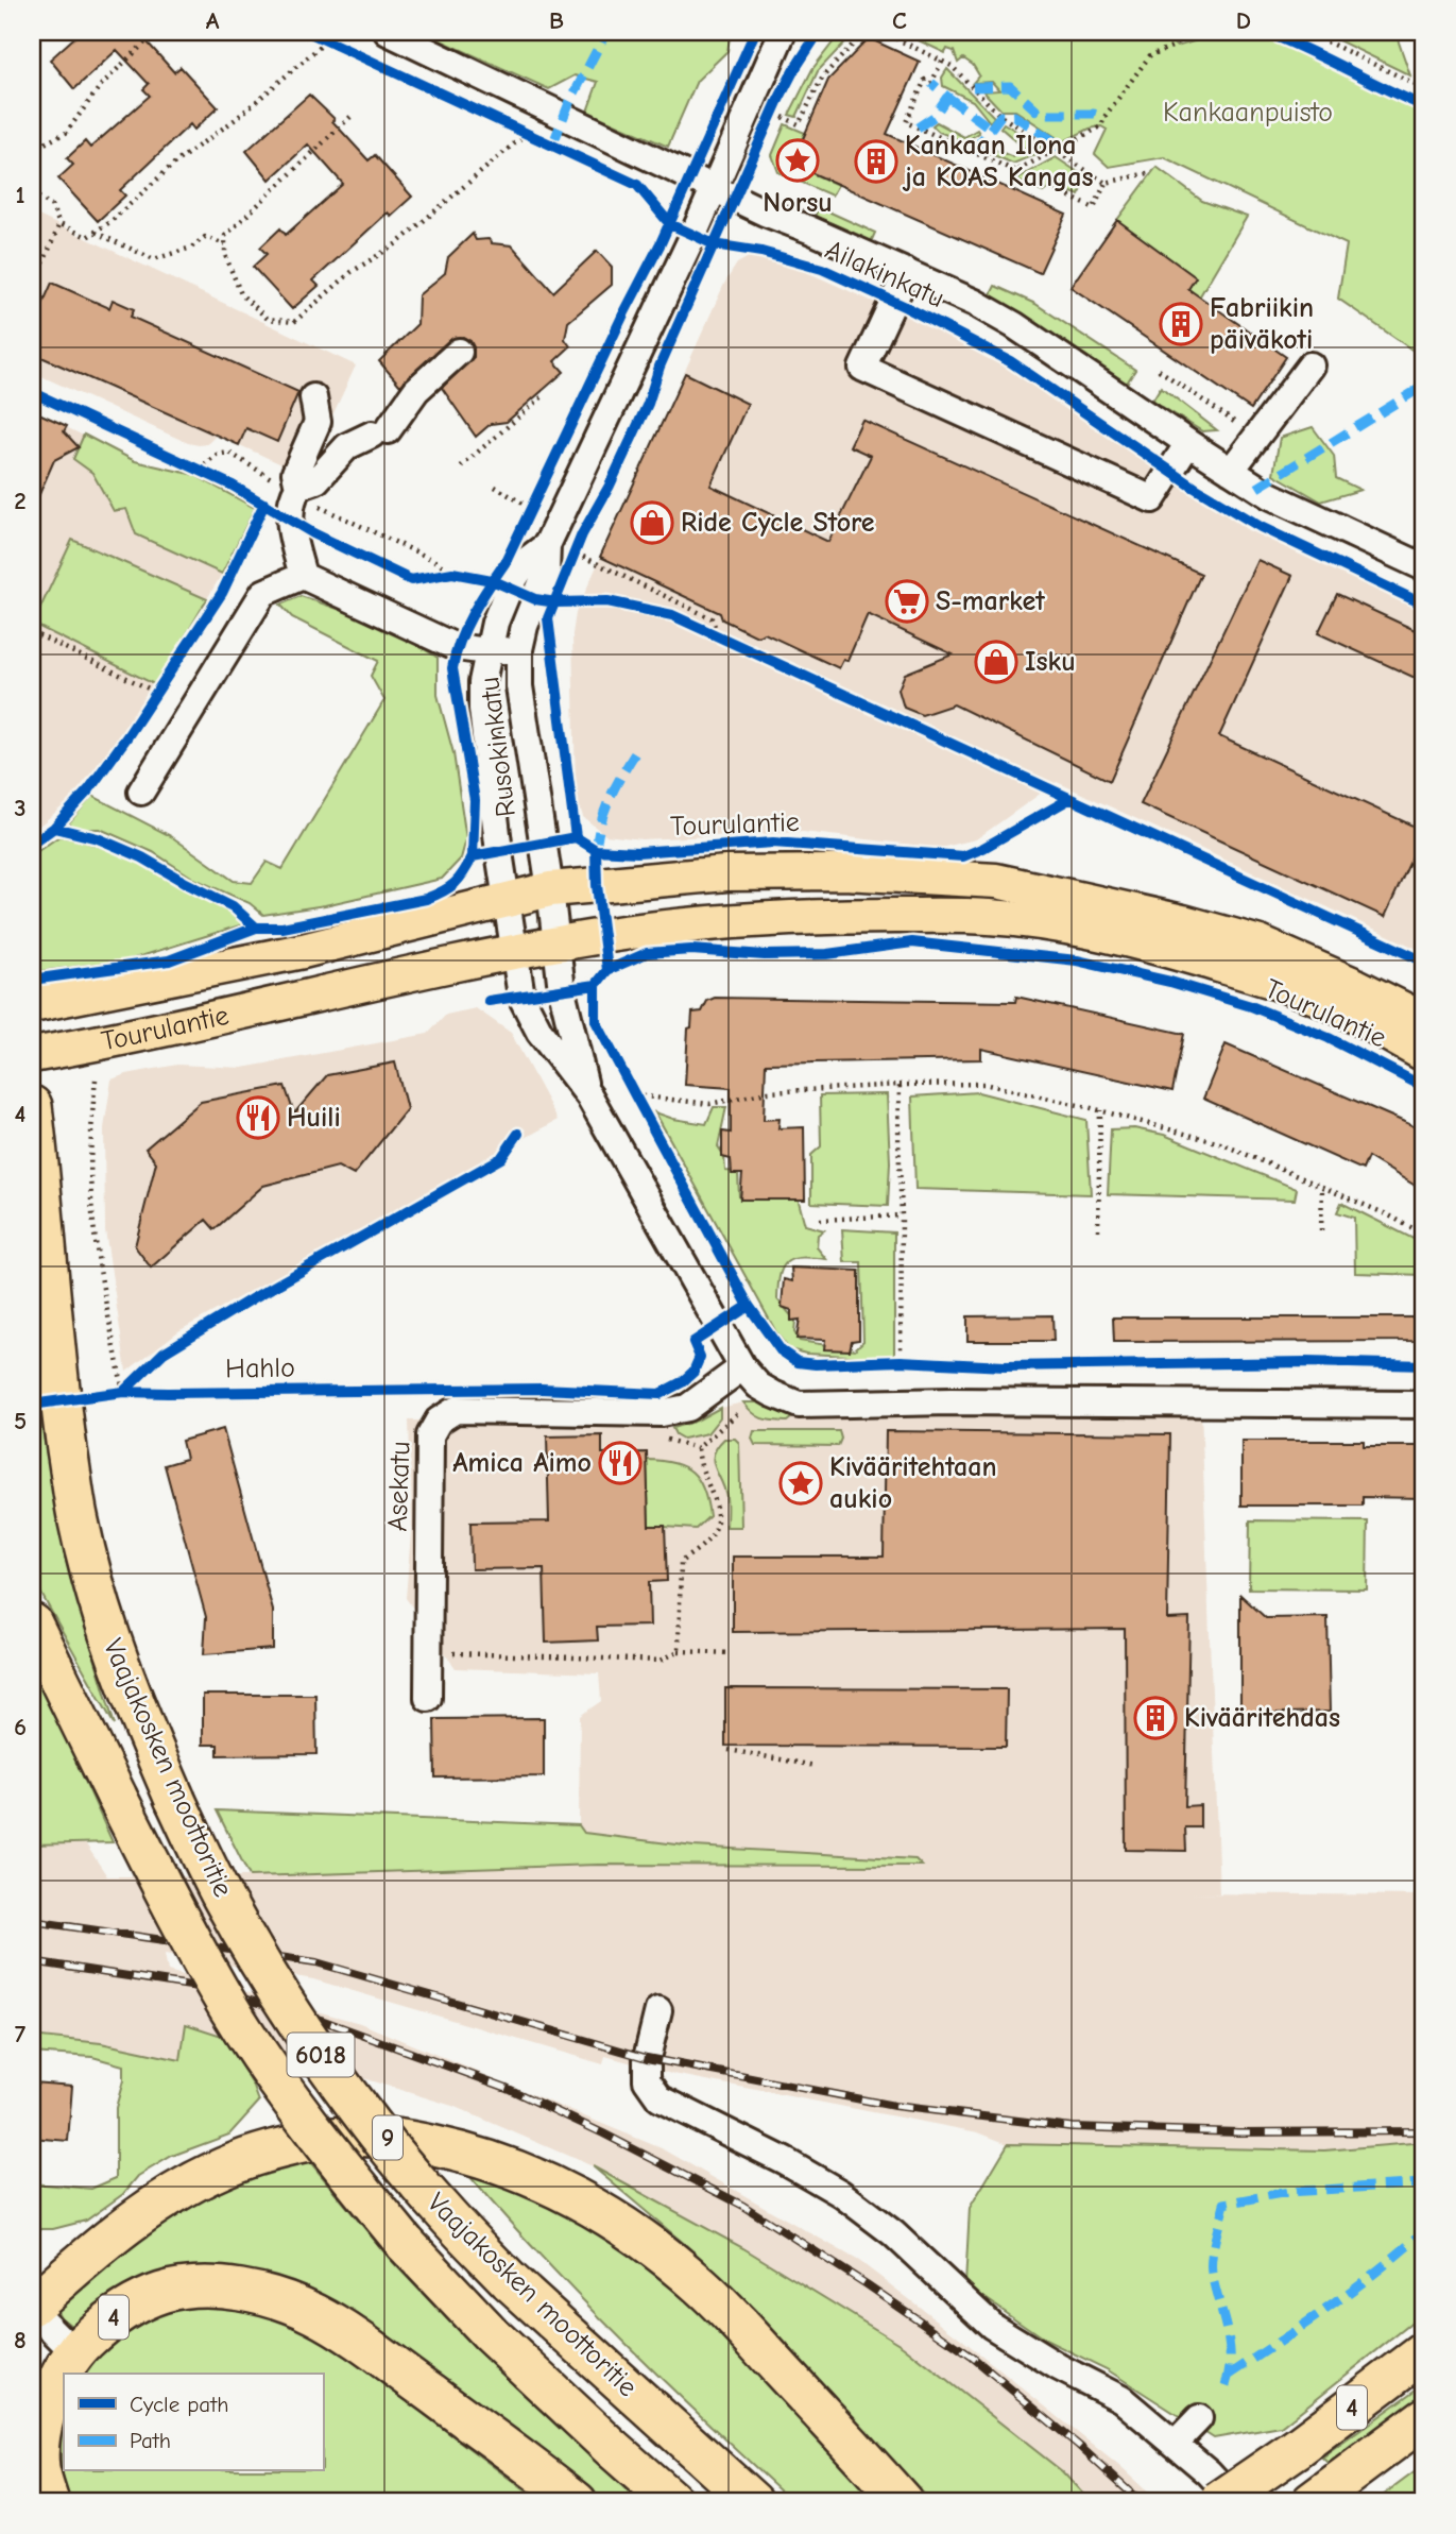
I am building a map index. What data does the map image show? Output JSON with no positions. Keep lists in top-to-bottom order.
{
  "streets": {
    "highway": [
      "Vaajakosken moottoritie",
      "6018",
      "9",
      "4"
    ],
    "main road": ["Tourulantie"],
    "street": ["Ailakinkatu", "Rusokinkatu", "Asekatu"],
    "cycle path": ["Hahlo"]
  },
  "crossings": [
    ["Ailakinkatu", "Rusokinkatu"],
    ["Rusokinkatu", "Tourulantie"]
  ],
  "parks": ["Kankaanpuisto"],
  "places": {
    "place": ["Norsu", "Kivääritehtaan aukio"],
    "building": ["Kankaan Ilona ja KOAS Kangas", "Fabriikin päiväkoti", "Kivääritehdas"],
    "shop": ["Ride Cycle Store", "Isku"],
    "supermarket": ["S-market"],
    "restaurant": ["Huili", "Amica Aimo"]
  },
  "legend": ["Cycle path", "Path"],
  "grid": {
    "columns": [
      "A",
      "B",
      "C",
      "D"
    ],
    "rows": [
      "1",
      "2",
      "3",
      "4",
      "5",
      "6",
      "7",
      "8"
    ]
  }
}
